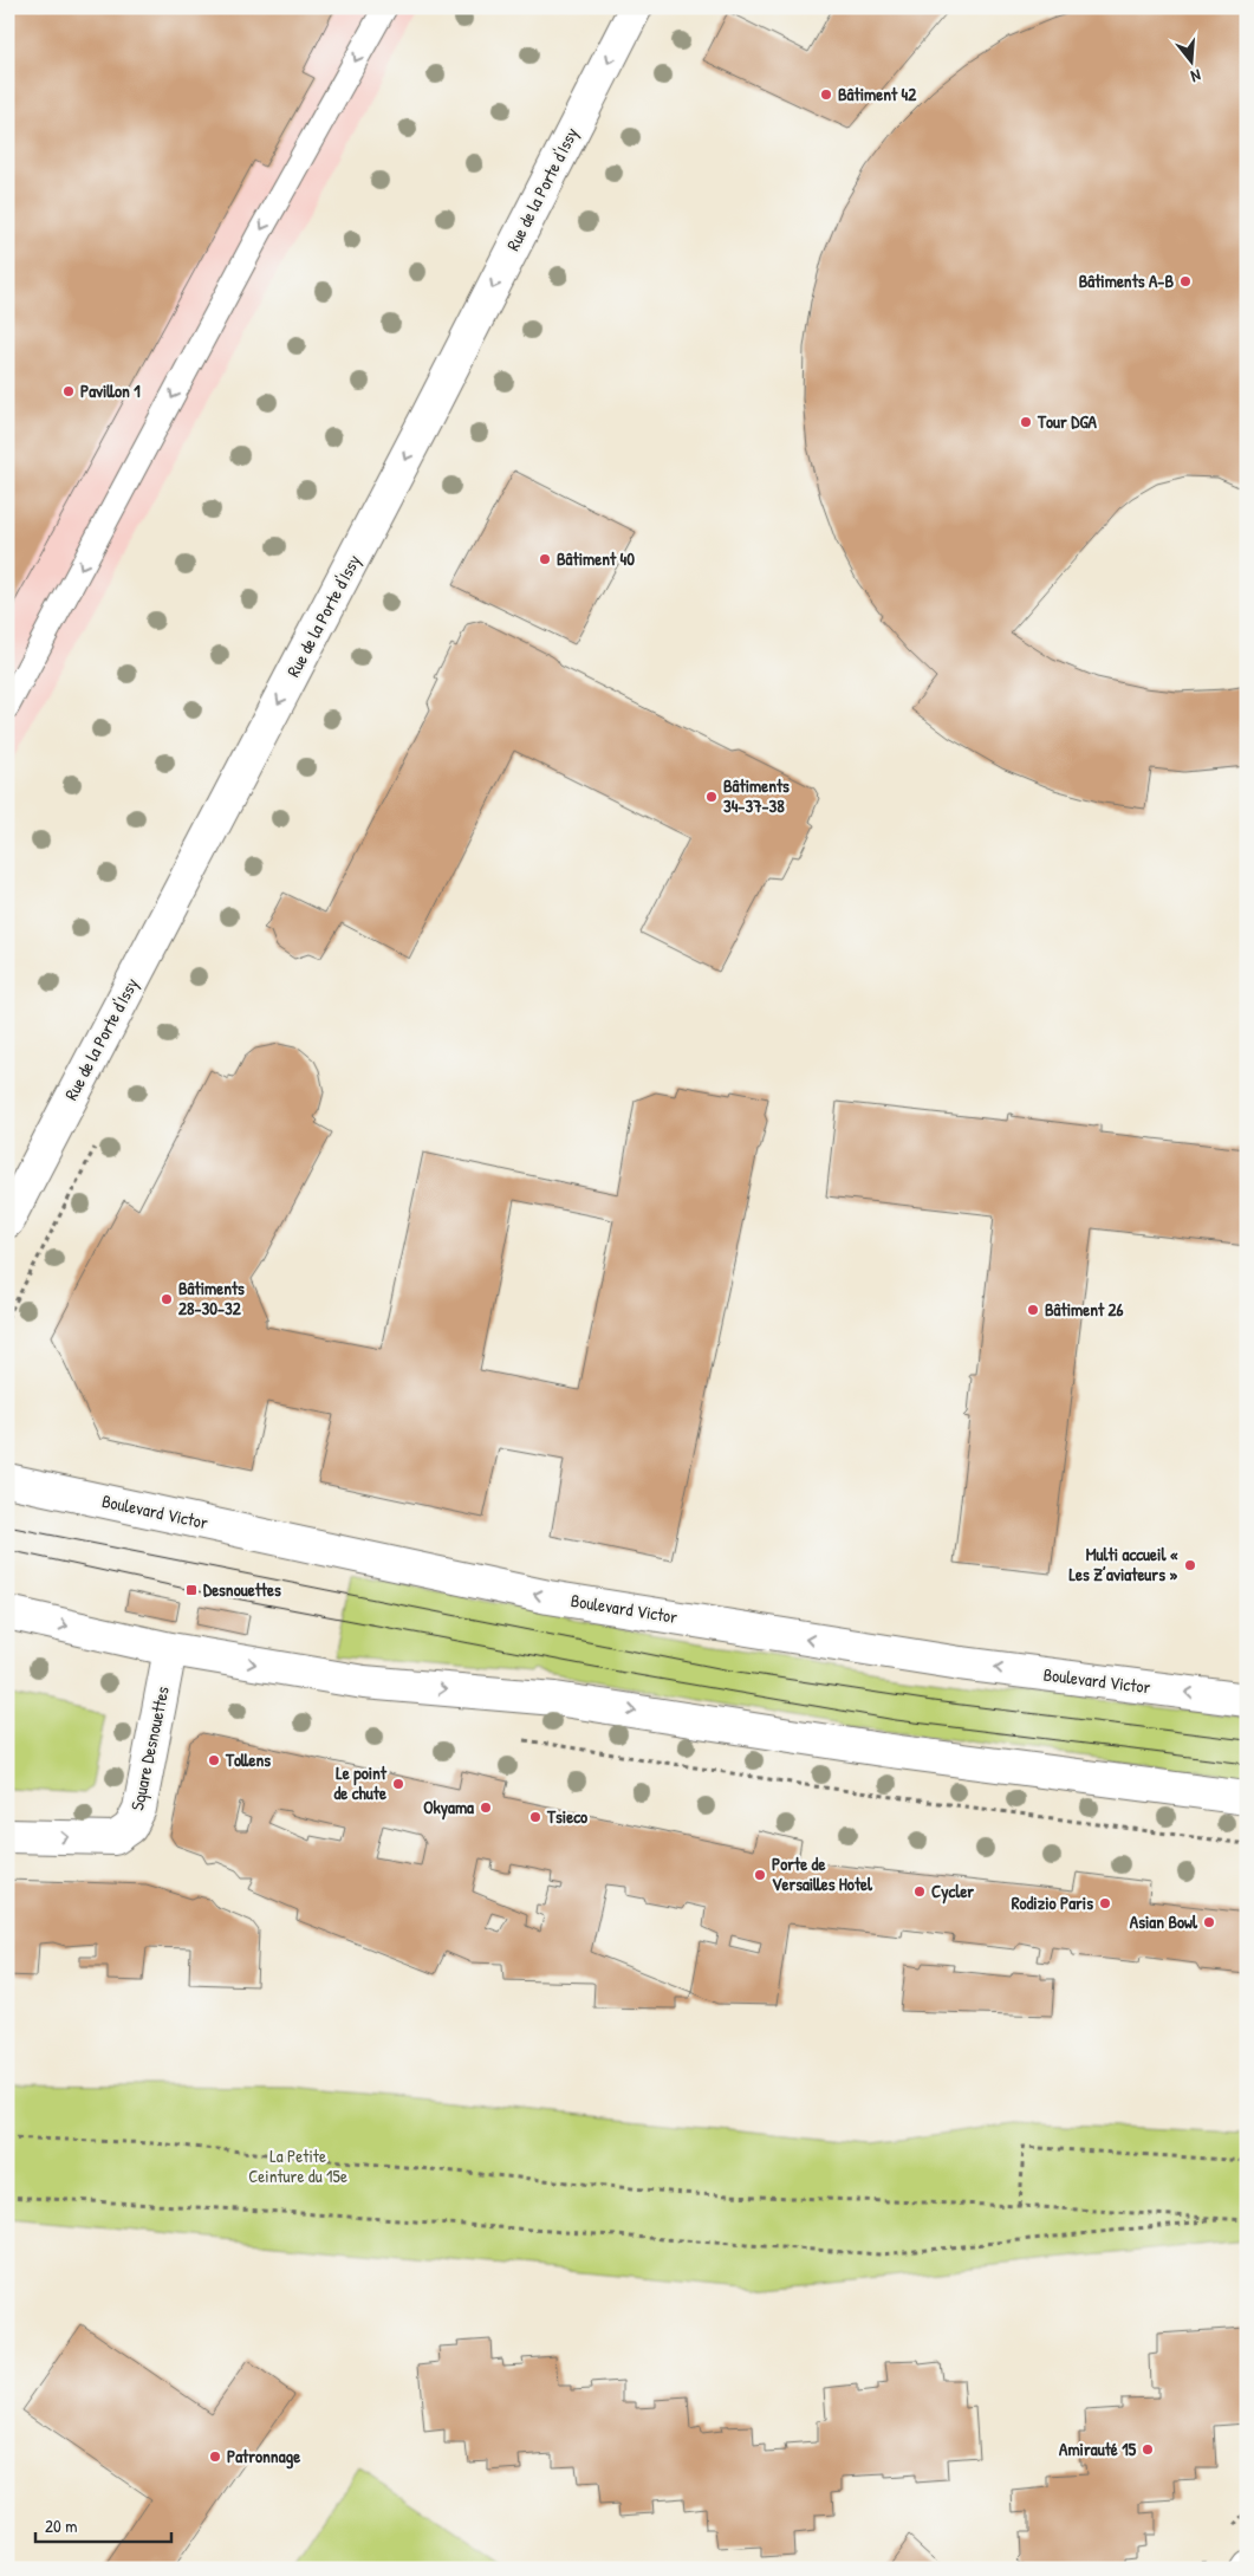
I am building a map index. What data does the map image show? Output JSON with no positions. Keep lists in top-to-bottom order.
{
  "streets": {
    "main road": ["Rue de la Porte d'Issy", "Boulevard Victor", "Square Desnouettes"]
  },
  "one_way": ["Rue de la Porte d'Issy", "Square Desnouettes"],
  "parks": ["La Petite Ceinture du 15e"],
  "places": {
    "other": [
      "Bâtiment 42",
      "Bâtiments A-B",
      "Pavillon 1",
      "Tour DGA",
      "Bâtiment 40",
      "Bâtiments 34-37-38",
      "Bâtiments 28-30-32",
      "Bâtiment 26",
      "Multi accueil « Les Z’aviateurs »",
      "Tollens",
      "Le point de chute",
      "Okyama",
      "Tsieco",
      "Porte de Versailles Hotel",
      "Cycler",
      "Rodizio Paris",
      "Asian Bowl",
      "Amirauté 15",
      "Patronnage"
    ],
    "transit": ["Desnouettes"]
  },
  "scale_bar": "20 m",
  "north": "bottom"
}
